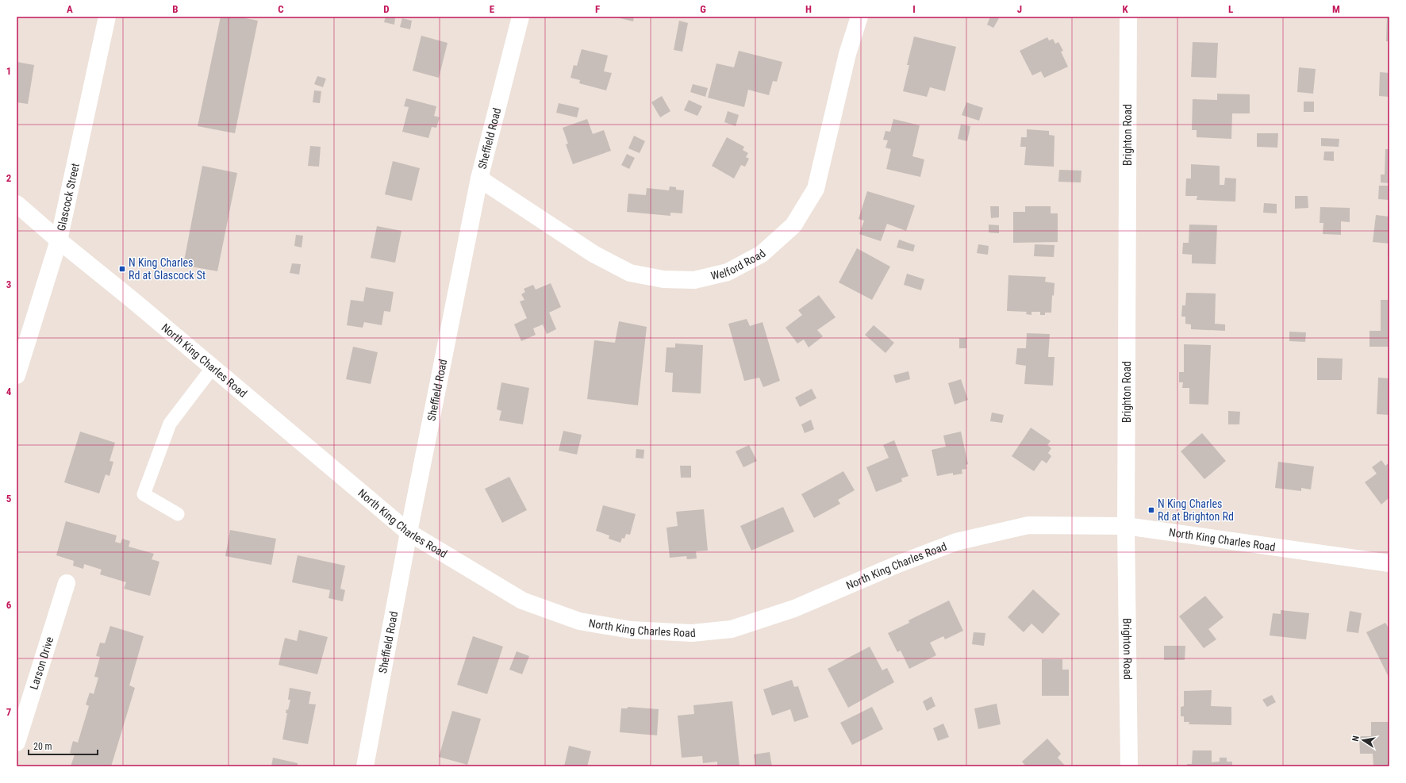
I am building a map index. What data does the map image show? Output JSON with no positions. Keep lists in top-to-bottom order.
{
  "streets": {
    "street": [
      "Brighton Road",
      "Sheffield Road",
      "Glascock Street",
      "Welford Road",
      "North King Charles Road",
      "Larson Drive"
    ]
  },
  "crossings": [
    ["Brighton Road", "North King Charles Road"],
    ["Sheffield Road", "Welford Road"],
    ["Sheffield Road", "North King Charles Road"],
    ["Glascock Street", "North King Charles Road"]
  ],
  "places": {
    "transit": ["N King Charles Rd at Glascock St", "N King Charles Rd at Brighton Rd"]
  },
  "scale_bar": "20 m",
  "north": "left",
  "grid": {
    "columns": [
      "A",
      "B",
      "C",
      "D",
      "E",
      "F",
      "G",
      "H",
      "I",
      "J",
      "K",
      "L",
      "M"
    ],
    "rows": [
      "1",
      "2",
      "3",
      "4",
      "5",
      "6",
      "7"
    ]
  }
}
